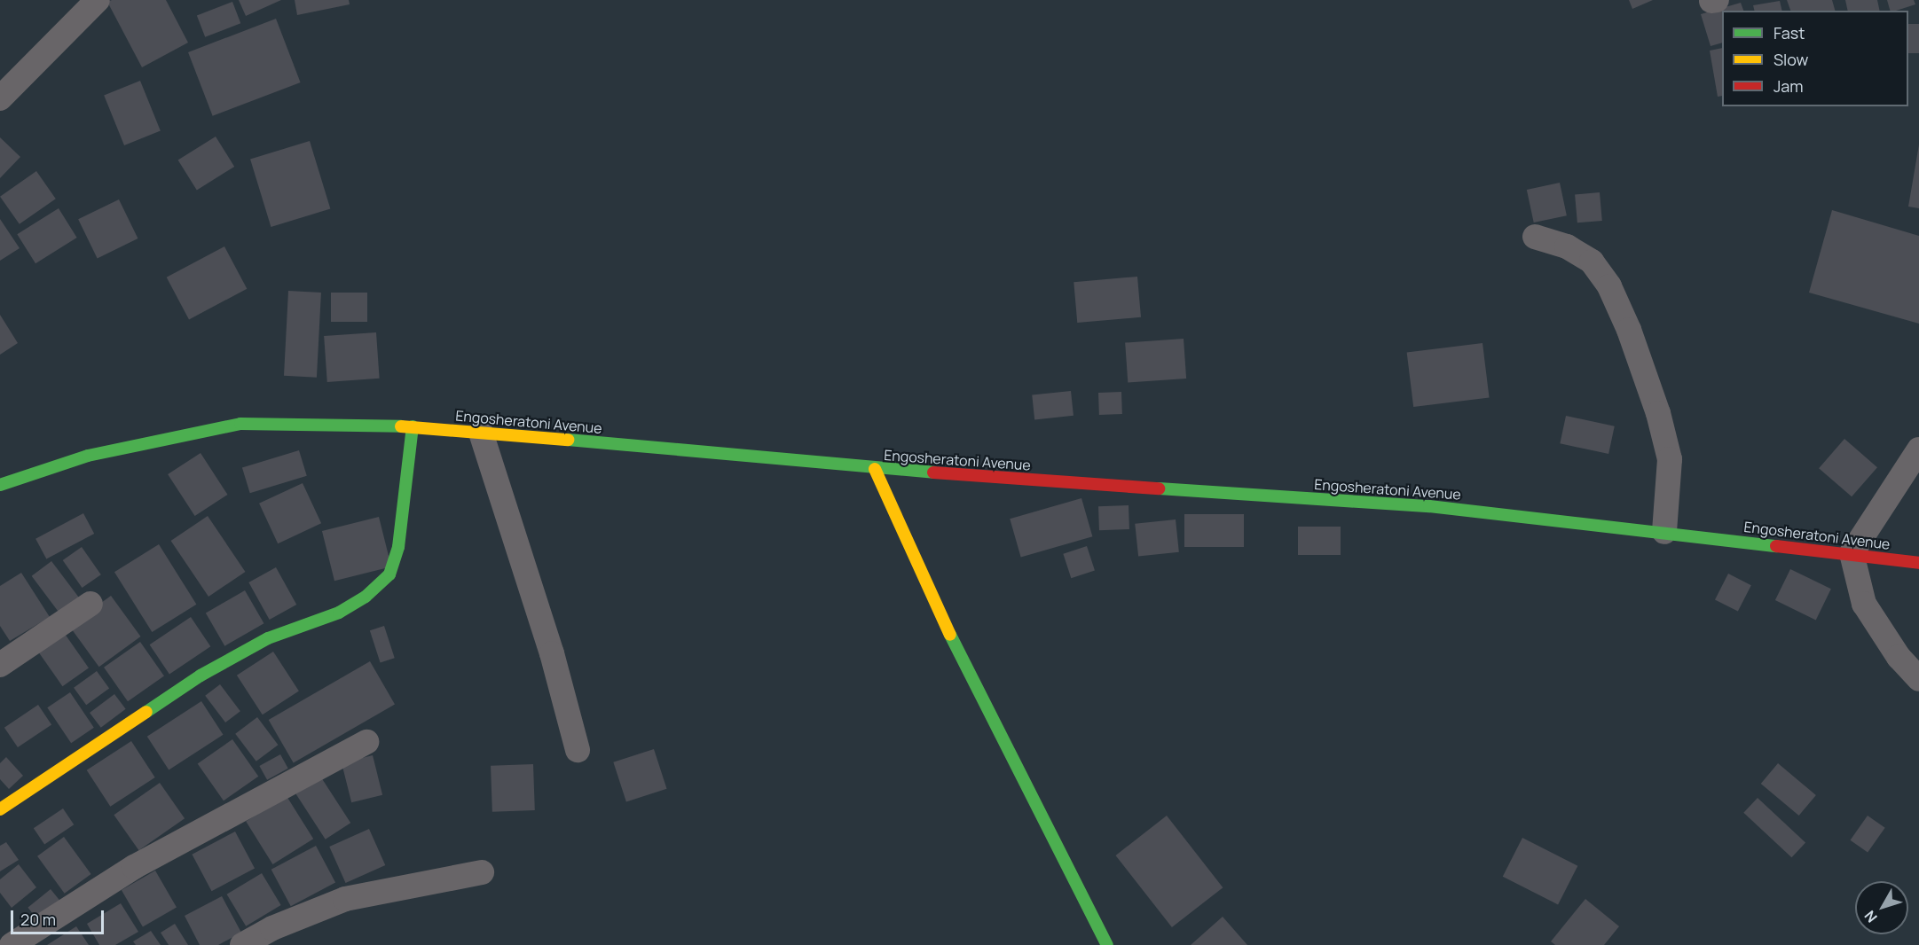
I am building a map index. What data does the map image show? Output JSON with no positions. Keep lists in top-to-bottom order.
{
  "streets": {
    "street": ["Engosheratoni Avenue"]
  },
  "legend": ["Fast", "Slow", "Jam"],
  "scale_bar": "20 m",
  "north": "bottom left"
}
